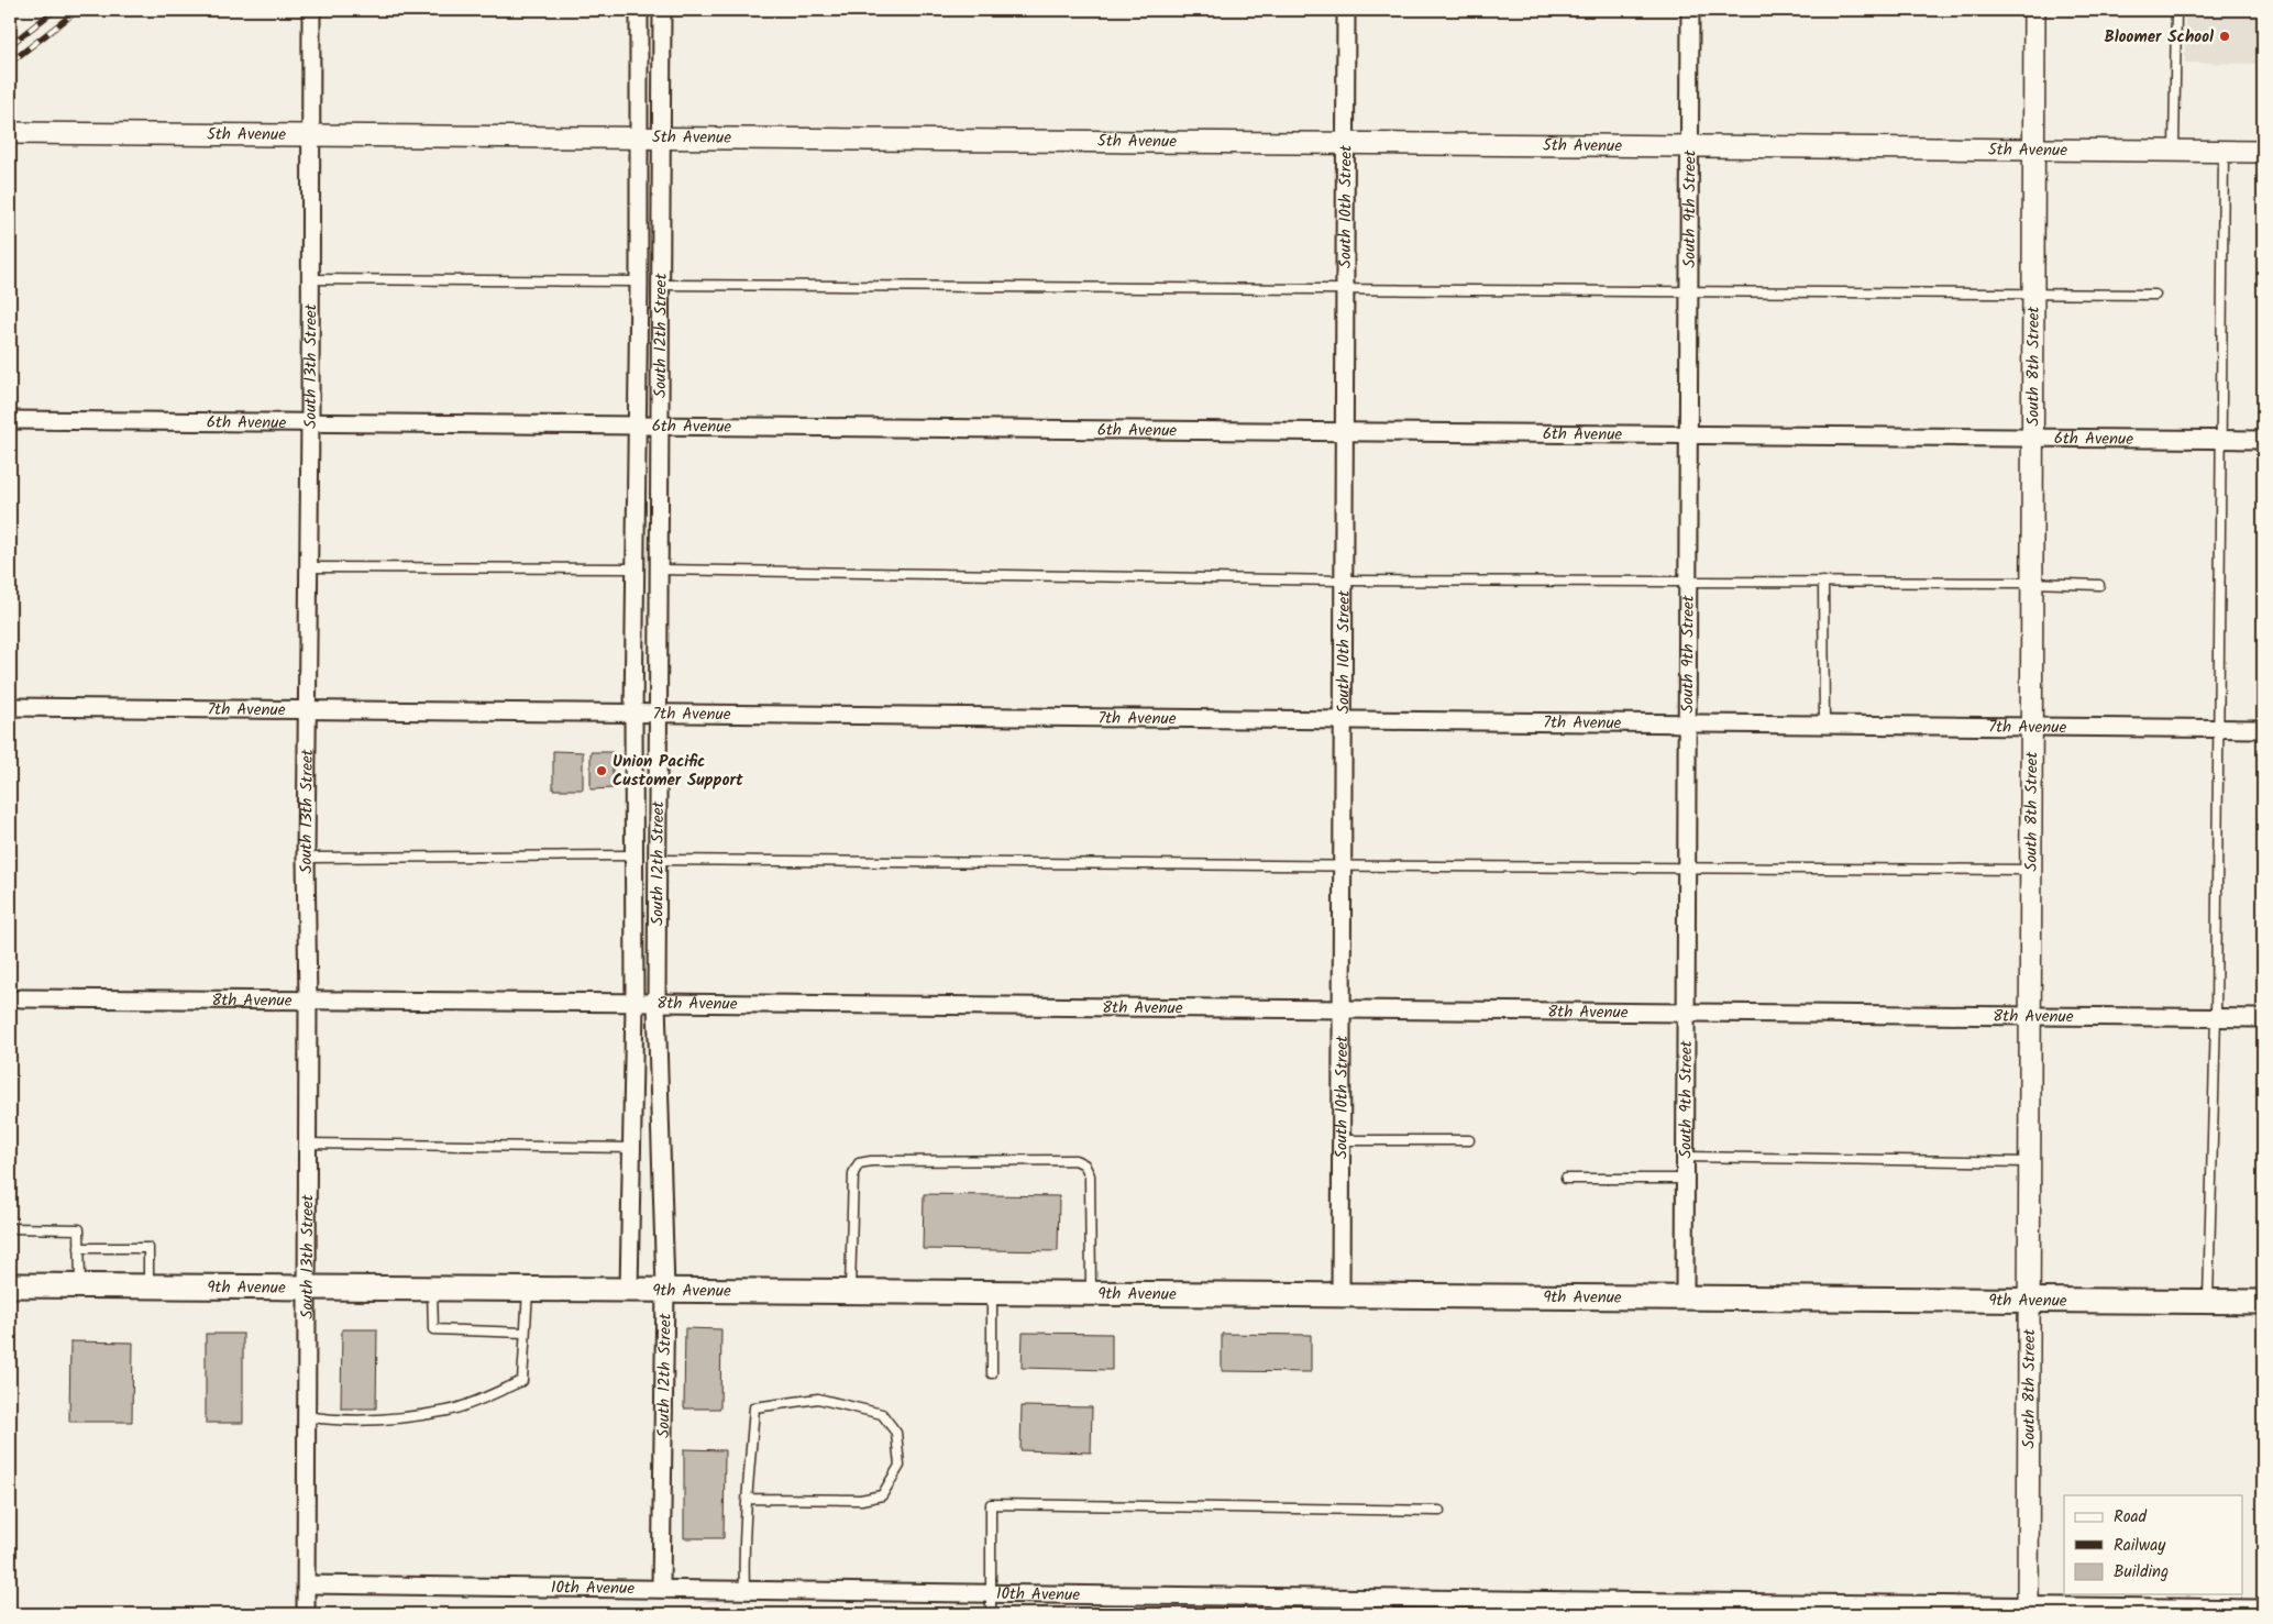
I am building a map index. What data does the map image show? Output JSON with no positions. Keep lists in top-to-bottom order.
{
  "streets": {
    "main road": ["9th Avenue"],
    "street": [
      "5th Avenue",
      "South 10th Street",
      "South 9th Street",
      "South 12th Street",
      "South 13th Street",
      "South 8th Street",
      "6th Avenue",
      "7th Avenue",
      "8th Avenue",
      "10th Avenue"
    ]
  },
  "crossings": [
    ["5th Avenue", "South 10th Street"],
    ["5th Avenue", "South 9th Street"],
    ["5th Avenue", "South 12th Street"],
    ["5th Avenue", "South 13th Street"],
    ["5th Avenue", "South 8th Street"],
    ["South 10th Street", "6th Avenue"],
    ["South 10th Street", "7th Avenue"],
    ["South 10th Street", "8th Avenue"],
    ["South 10th Street", "9th Avenue"],
    ["South 9th Street", "6th Avenue"],
    ["South 9th Street", "7th Avenue"],
    ["South 9th Street", "8th Avenue"],
    ["South 9th Street", "9th Avenue"],
    ["South 12th Street", "6th Avenue"],
    ["South 12th Street", "7th Avenue"],
    ["South 12th Street", "8th Avenue"],
    ["South 12th Street", "9th Avenue"],
    ["South 12th Street", "10th Avenue"],
    ["South 13th Street", "6th Avenue"],
    ["South 13th Street", "7th Avenue"],
    ["South 13th Street", "8th Avenue"],
    ["South 13th Street", "9th Avenue"],
    ["South 13th Street", "10th Avenue"],
    ["South 8th Street", "6th Avenue"],
    ["South 8th Street", "7th Avenue"],
    ["South 8th Street", "8th Avenue"],
    ["South 8th Street", "9th Avenue"],
    ["South 8th Street", "10th Avenue"]
  ],
  "places": ["Bloomer School", "Union Pacific Customer Support"],
  "legend": ["Road", "Railway", "Building"]
}
